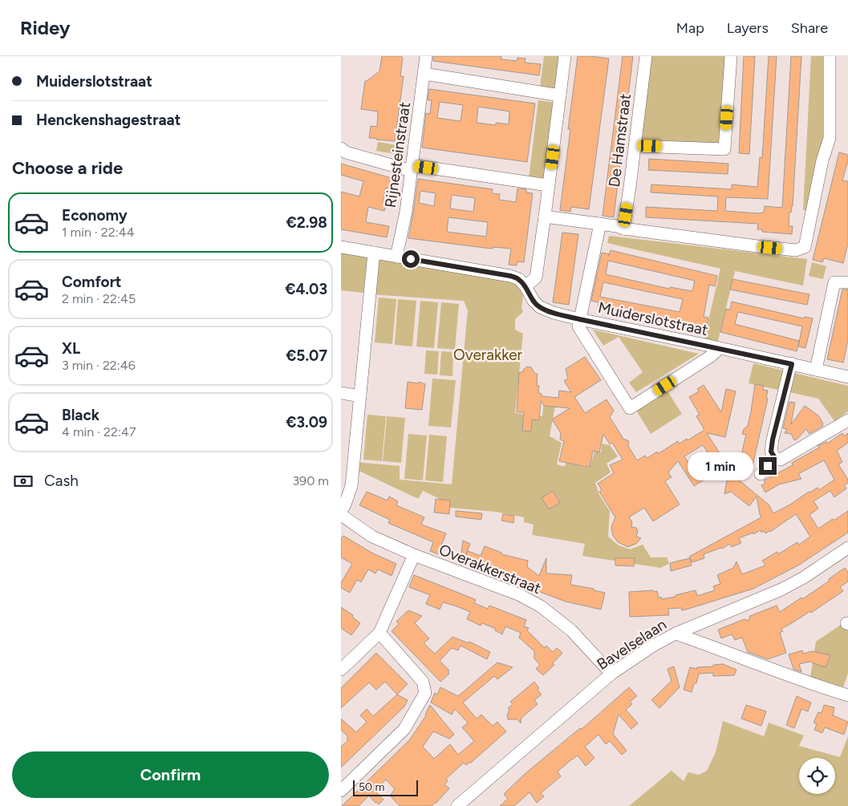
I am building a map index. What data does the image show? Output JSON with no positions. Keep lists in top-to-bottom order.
{
  "streets": {
    "street": [
      "De Hamstraat",
      "Rijnesteinstraat",
      "Muiderslotstraat",
      "Overakkerstraat",
      "Bavelselaan"
    ]
  },
  "crossings": [
    ["Rijnesteinstraat", "Muiderslotstraat"],
    ["Overakkerstraat", "Bavelselaan"]
  ],
  "parks": ["Overakker"],
  "scale_bar": "50 m",
  "page": {
    "header": "Ridey",
    "nav": ["Map", "Layers", "Share"],
    "banner": ["Muiderslotstraat", "Henckenshagestraat"],
    "heading": "Choose a ride",
    "list": [
      {
        "name": "Economy",
        "note": "1 min · 22:44",
        "value": "€2.98"
      },
      {
        "name": "Comfort",
        "note": "2 min · 22:45",
        "value": "€4.03"
      },
      {
        "name": "XL",
        "note": "3 min · 22:46",
        "value": "€5.07"
      },
      {
        "name": "Black",
        "note": "4 min · 22:47",
        "value": "€3.09"
      }
    ],
    "bubble": "1 min",
    "pay": ["Cash", "390 m"],
    "buttons": "Confirm",
    "scale": "50 m"
  }
}
